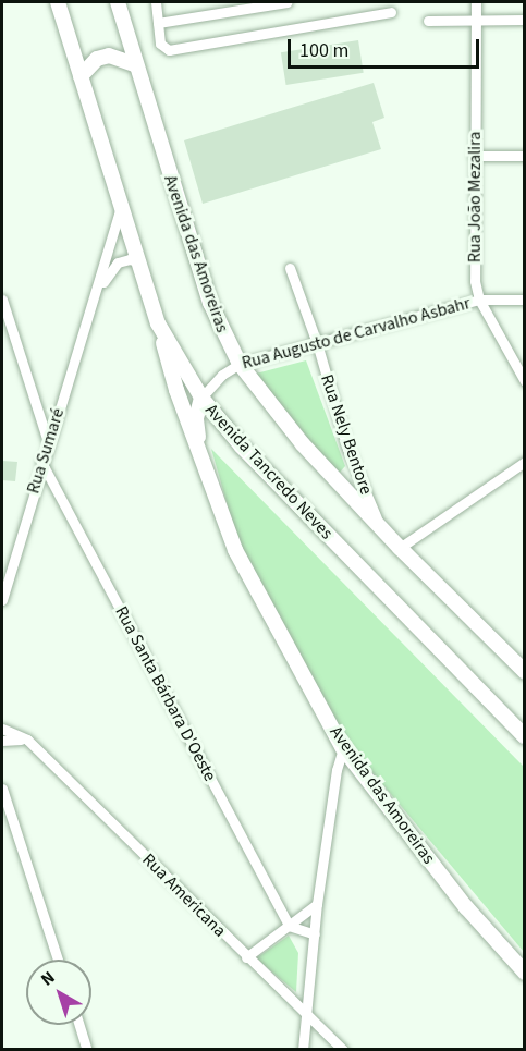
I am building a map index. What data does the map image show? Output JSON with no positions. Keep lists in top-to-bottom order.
{
  "streets": {
    "main road": ["Avenida das Amoreiras", "Avenida Tancredo Neves"],
    "street": [
      "Rua João Mezalira",
      "Rua Augusto de Carvalho Asbahr",
      "Rua Nely Bentore",
      "Rua Sumaré",
      "Rua Santa Bárbara D'Oeste",
      "Rua Americana"
    ]
  },
  "crossings": [
    ["Rua João Mezalira", "Rua Augusto de Carvalho Asbahr"],
    ["Avenida das Amoreiras", "Rua Augusto de Carvalho Asbahr"],
    ["Avenida das Amoreiras", "Rua Nely Bentore"],
    ["Avenida das Amoreiras", "Avenida Tancredo Neves"],
    ["Rua Augusto de Carvalho Asbahr", "Rua Nely Bentore"],
    ["Rua Augusto de Carvalho Asbahr", "Avenida Tancredo Neves"],
    ["Rua Sumaré", "Avenida Tancredo Neves"],
    ["Rua Sumaré", "Rua Santa Bárbara D'Oeste"]
  ],
  "scale_bar": "100 m",
  "north": "top left"
}
